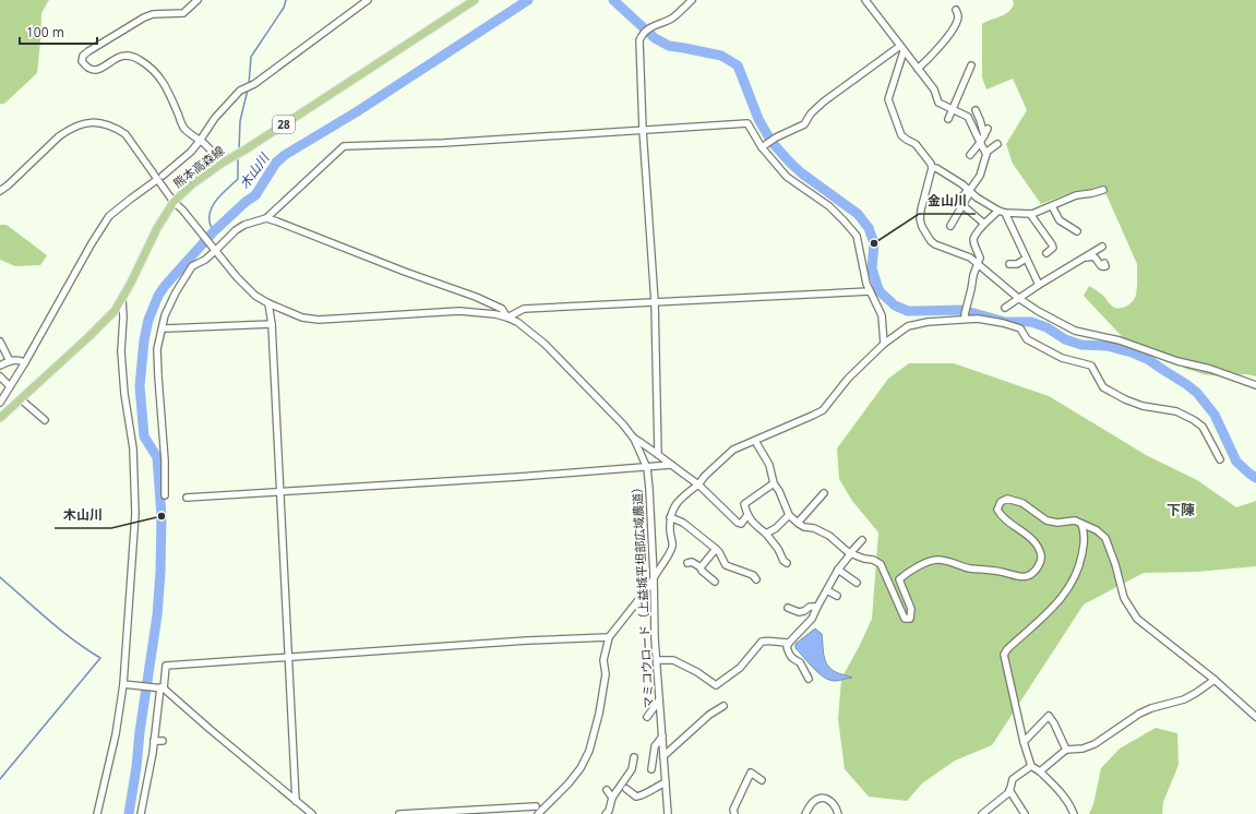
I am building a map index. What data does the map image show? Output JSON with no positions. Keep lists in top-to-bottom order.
{
  "streets": {
    "main road": ["28", "熊本高森線"],
    "street": ["マミコウロード（上益城平坦部広域農道）"]
  },
  "crossings": [
    ["熊本高森線", "マミコウロード（上益城平坦部広域農道）"]
  ],
  "districts": ["下陳"],
  "water": ["木山川"],
  "places": ["金山川", "木山川"],
  "scale_bar": "100 m"
}
